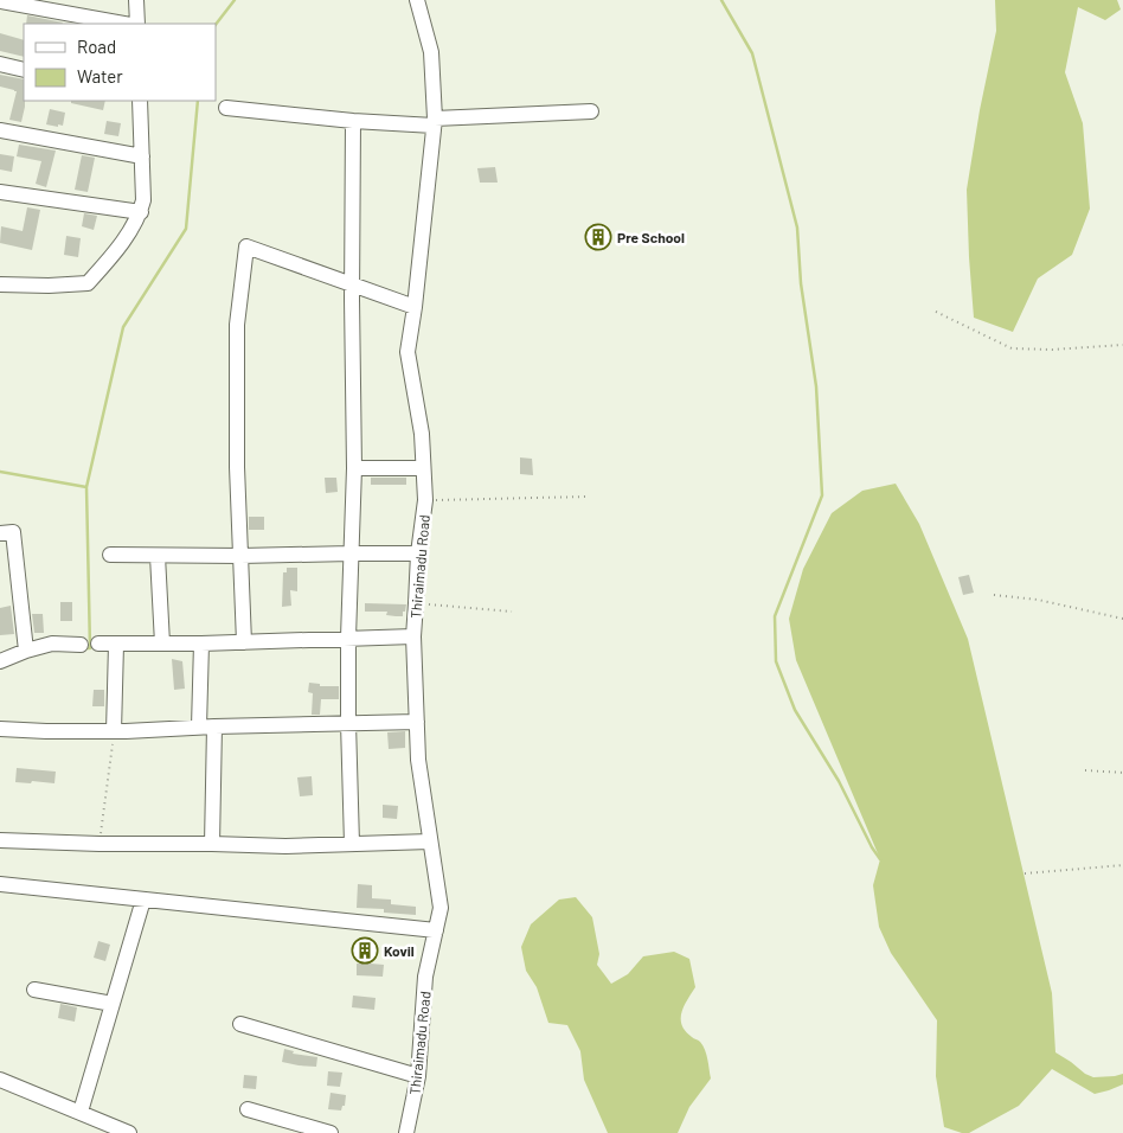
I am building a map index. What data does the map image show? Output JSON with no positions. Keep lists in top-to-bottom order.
{
  "streets": {
    "street": ["Thiraimadu Road"]
  },
  "places": {
    "building": ["Pre School", "Kovil"]
  },
  "legend": ["Road", "Water"]
}
